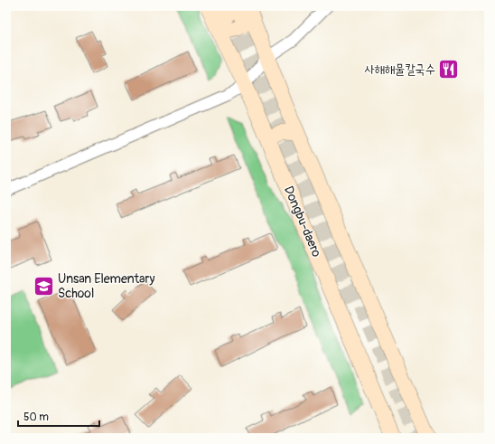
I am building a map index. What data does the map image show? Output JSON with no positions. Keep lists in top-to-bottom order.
{
  "streets": {
    "main road": ["Dongbu-daero"]
  },
  "places": {
    "restaurant": ["사해해물칼국수"],
    "school or university": ["Unsan Elementary School"]
  },
  "scale_bar": "50 m"
}
